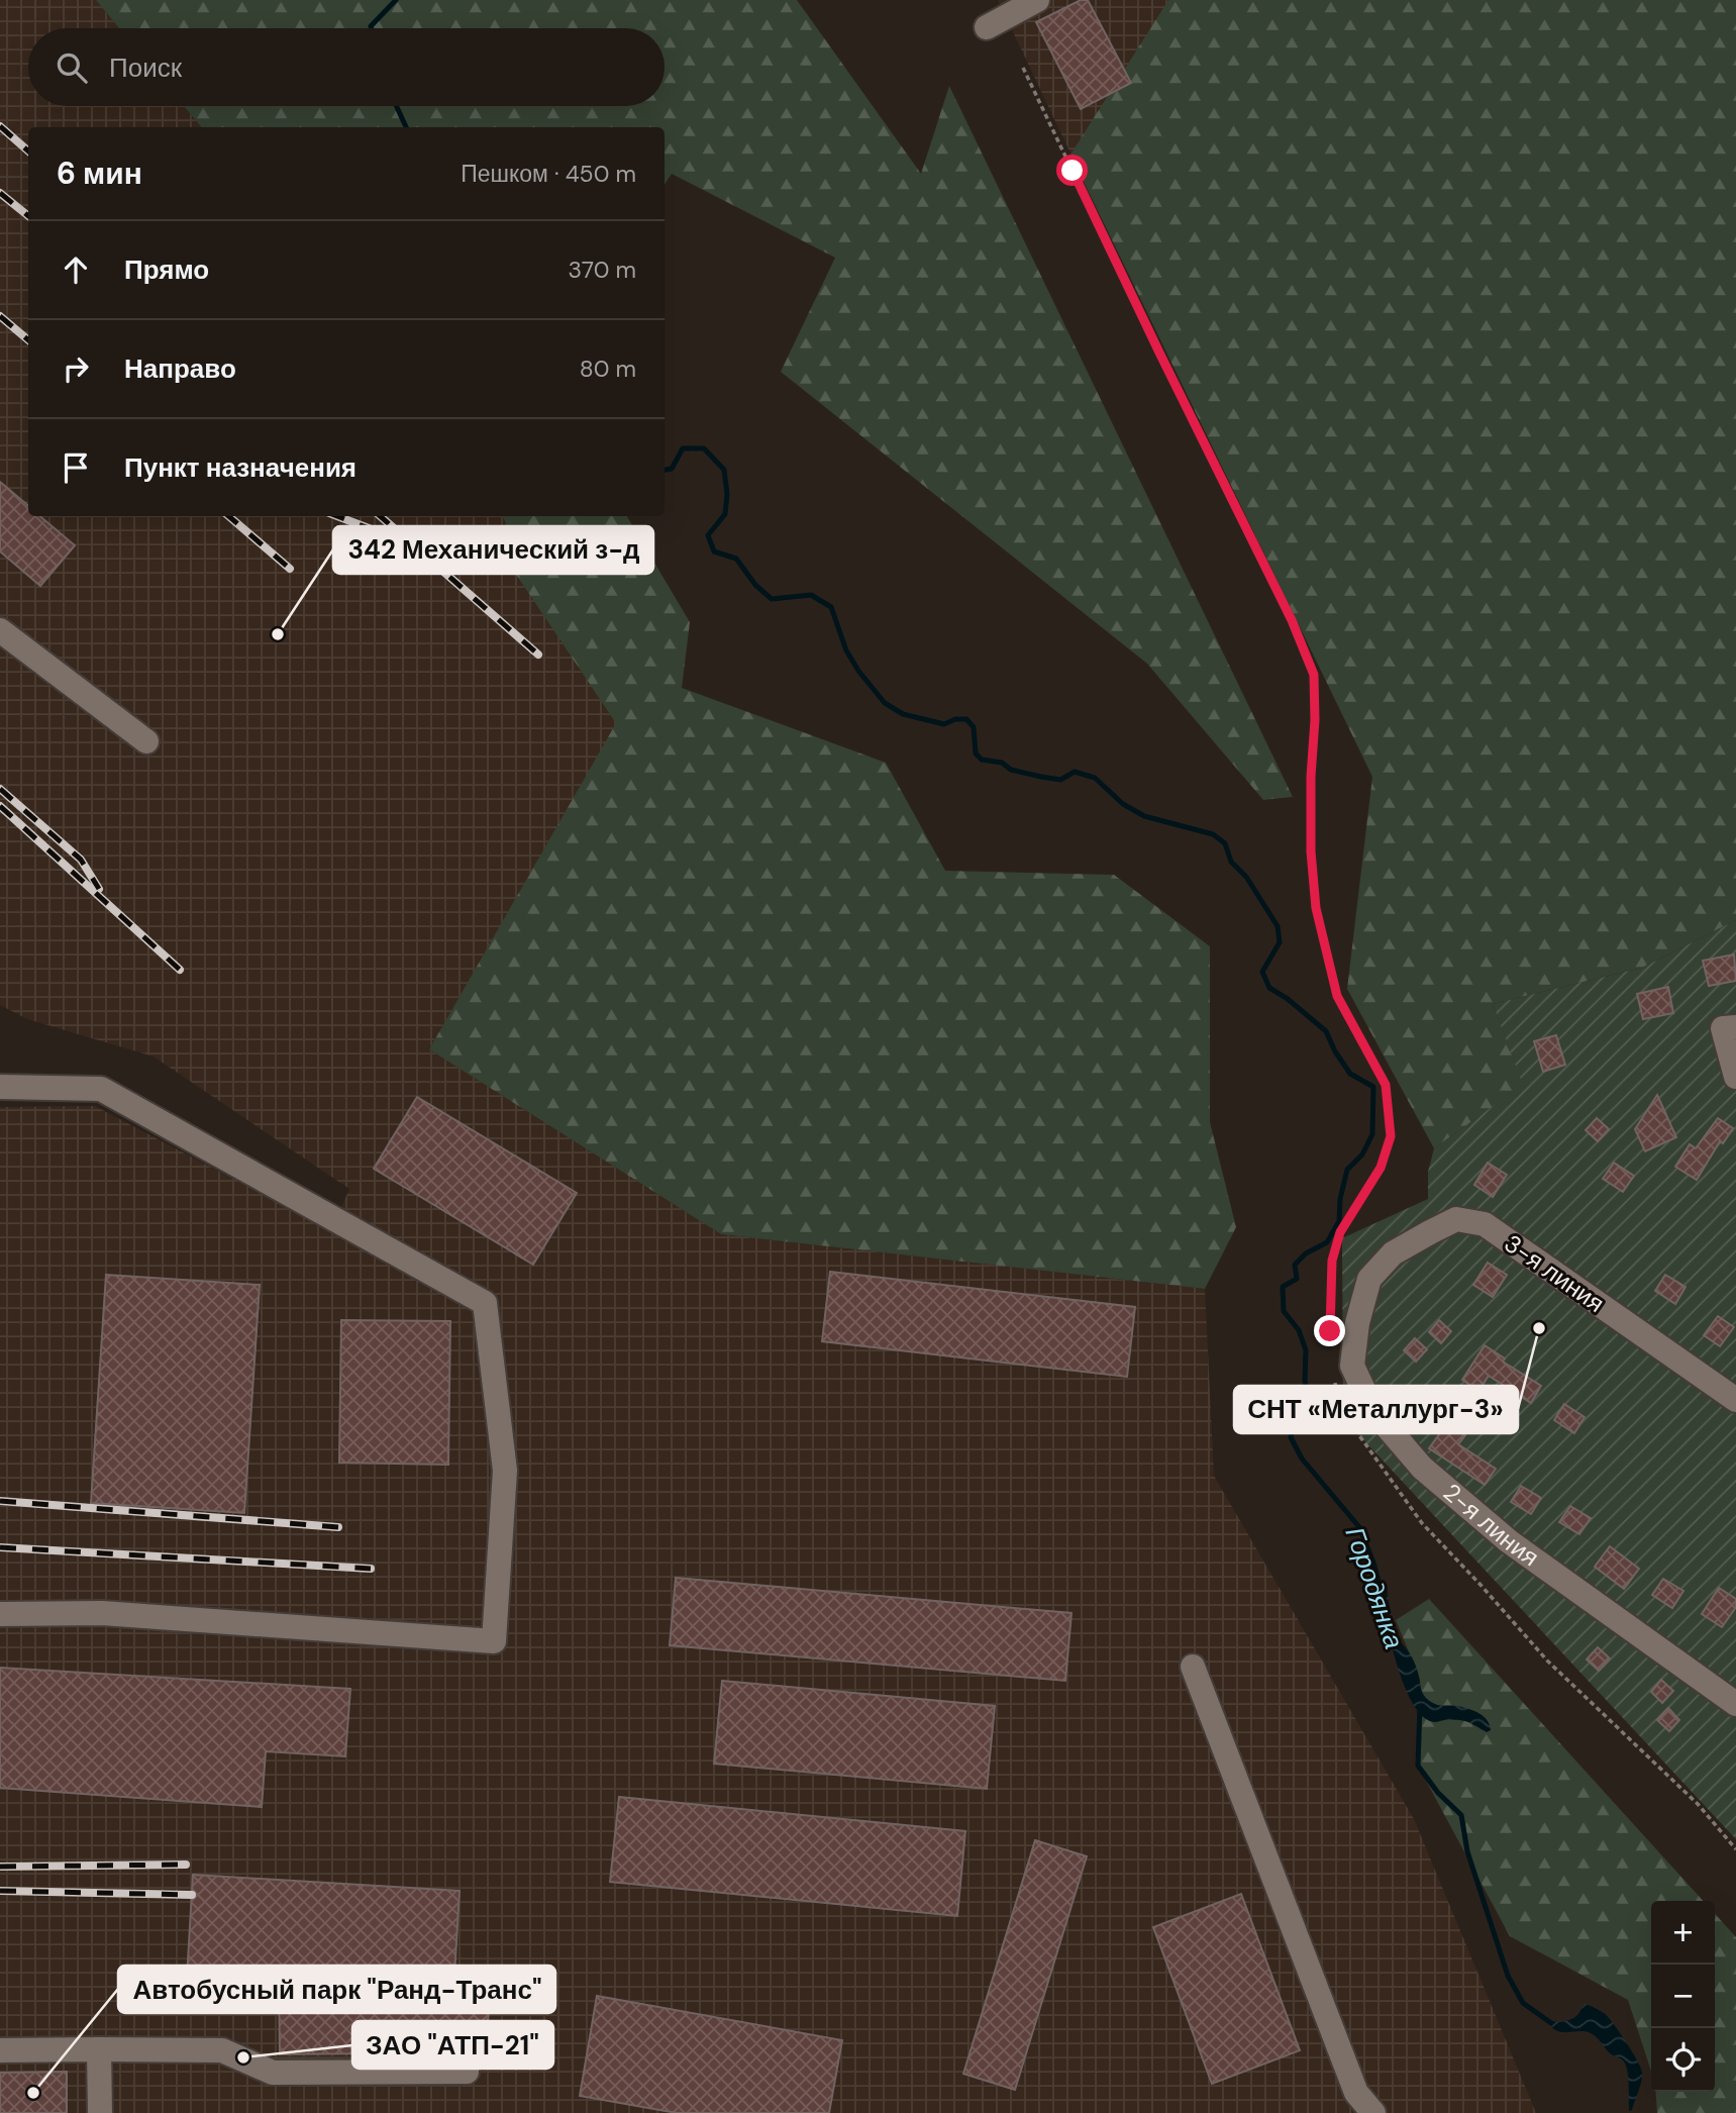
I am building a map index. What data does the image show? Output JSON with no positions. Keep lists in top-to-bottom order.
{
  "streets": {
    "lane": ["3-я линия", "2-я линия"]
  },
  "crossings": [
    ["3-я линия", "2-я линия"]
  ],
  "water": ["Городянка"],
  "places": [
    "342 Механический з-д",
    "СНТ «Металлург-3»",
    "ЗАО \"АТП-21\"",
    "Автобусный парк \"Ранд-Транс\""
  ],
  "page": {
    "search": "Поиск",
    "heading": ["6 мин", "Пешком · 450 m"],
    "list": [
      ["Прямо", "370 m"],
      ["Направо", "80 m"],
      "Пункт назначения"
    ],
    "map_buttons": ["+", "−"]
  }
}
